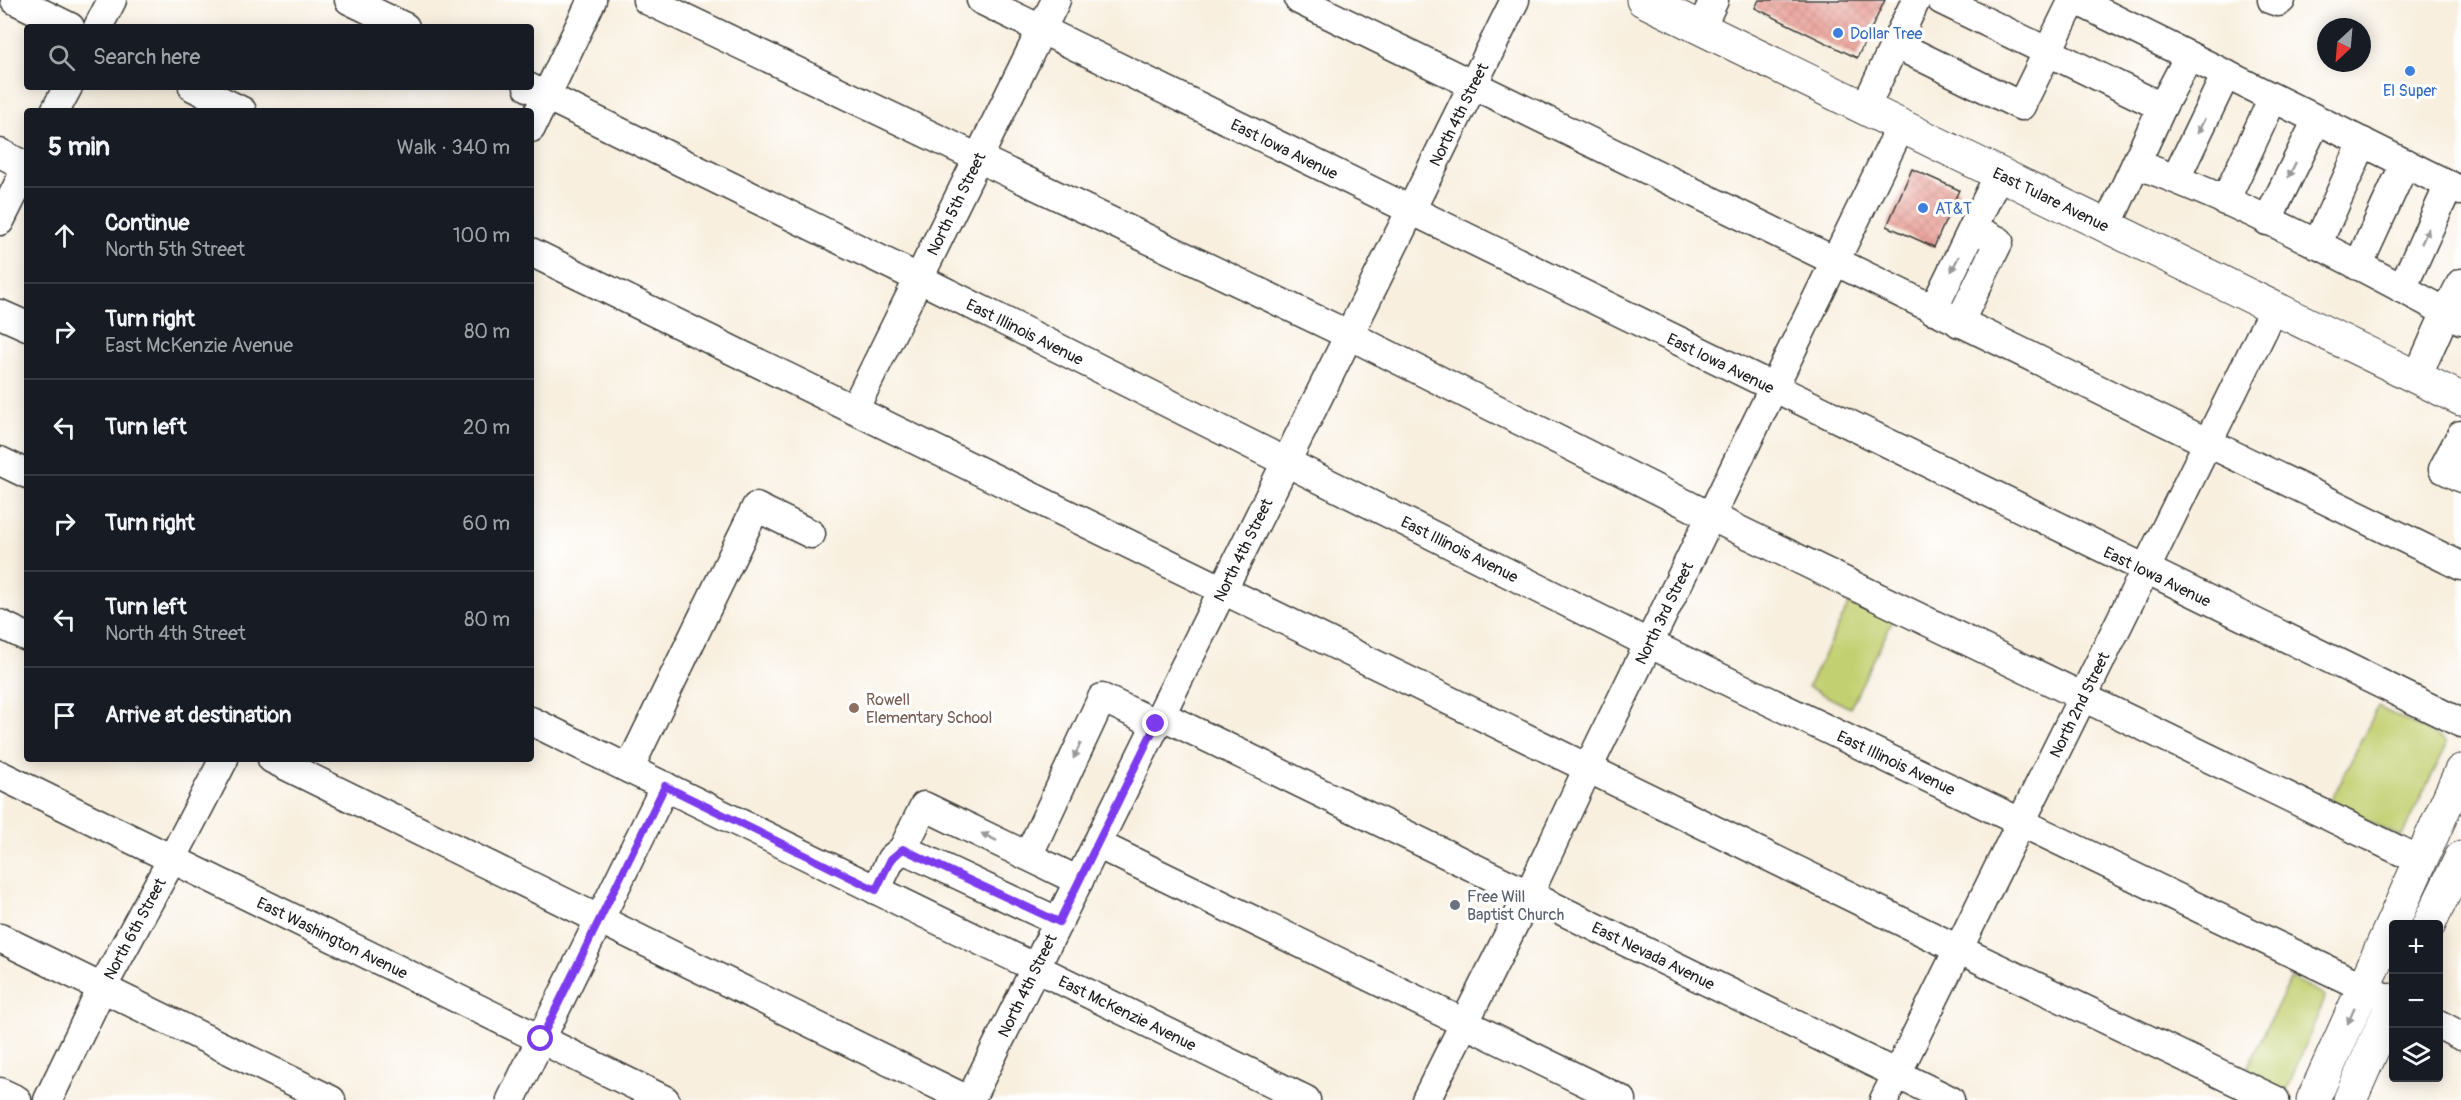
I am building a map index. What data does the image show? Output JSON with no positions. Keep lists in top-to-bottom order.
{
  "streets": {
    "main road": ["East Tulare Avenue"],
    "street": [
      "North 4th Street",
      "East Iowa Avenue",
      "North 5th Street",
      "East Illinois Avenue",
      "North 3rd Street",
      "North 2nd Street",
      "North 6th Street",
      "East Washington Avenue",
      "East Nevada Avenue",
      "East McKenzie Avenue"
    ]
  },
  "crossings": [
    ["North 4th Street", "East Iowa Avenue"],
    ["North 4th Street", "East Illinois Avenue"],
    ["North 4th Street", "East Nevada Avenue"],
    ["North 4th Street", "East McKenzie Avenue"],
    ["East Iowa Avenue", "North 5th Street"],
    ["East Iowa Avenue", "North 3rd Street"],
    ["East Iowa Avenue", "North 2nd Street"],
    ["East Tulare Avenue", "North 3rd Street"],
    ["East Tulare Avenue", "North 2nd Street"],
    ["North 5th Street", "East Illinois Avenue"],
    ["East Illinois Avenue", "North 3rd Street"],
    ["East Illinois Avenue", "North 2nd Street"],
    ["North 3rd Street", "East Nevada Avenue"],
    ["North 2nd Street", "East Nevada Avenue"],
    ["North 6th Street", "East Washington Avenue"]
  ],
  "places": [
    "Dollar Tree",
    "El Super",
    "AT&T",
    "Rowell Elementary School",
    "Free Will Baptist Church"
  ],
  "north": "bottom left",
  "page": {
    "search": "Search here",
    "heading": ["5 min", "Walk · 340 m"],
    "list": [
      ["Continue", "North 5th Street", "100 m"],
      ["Turn right", "East McKenzie Avenue", "80 m"],
      ["Turn left", "20 m"],
      ["Turn right", "60 m"],
      ["Turn left", "North 4th Street", "80 m"],
      "Arrive at destination"
    ],
    "map_buttons": ["+", "−"]
  }
}
